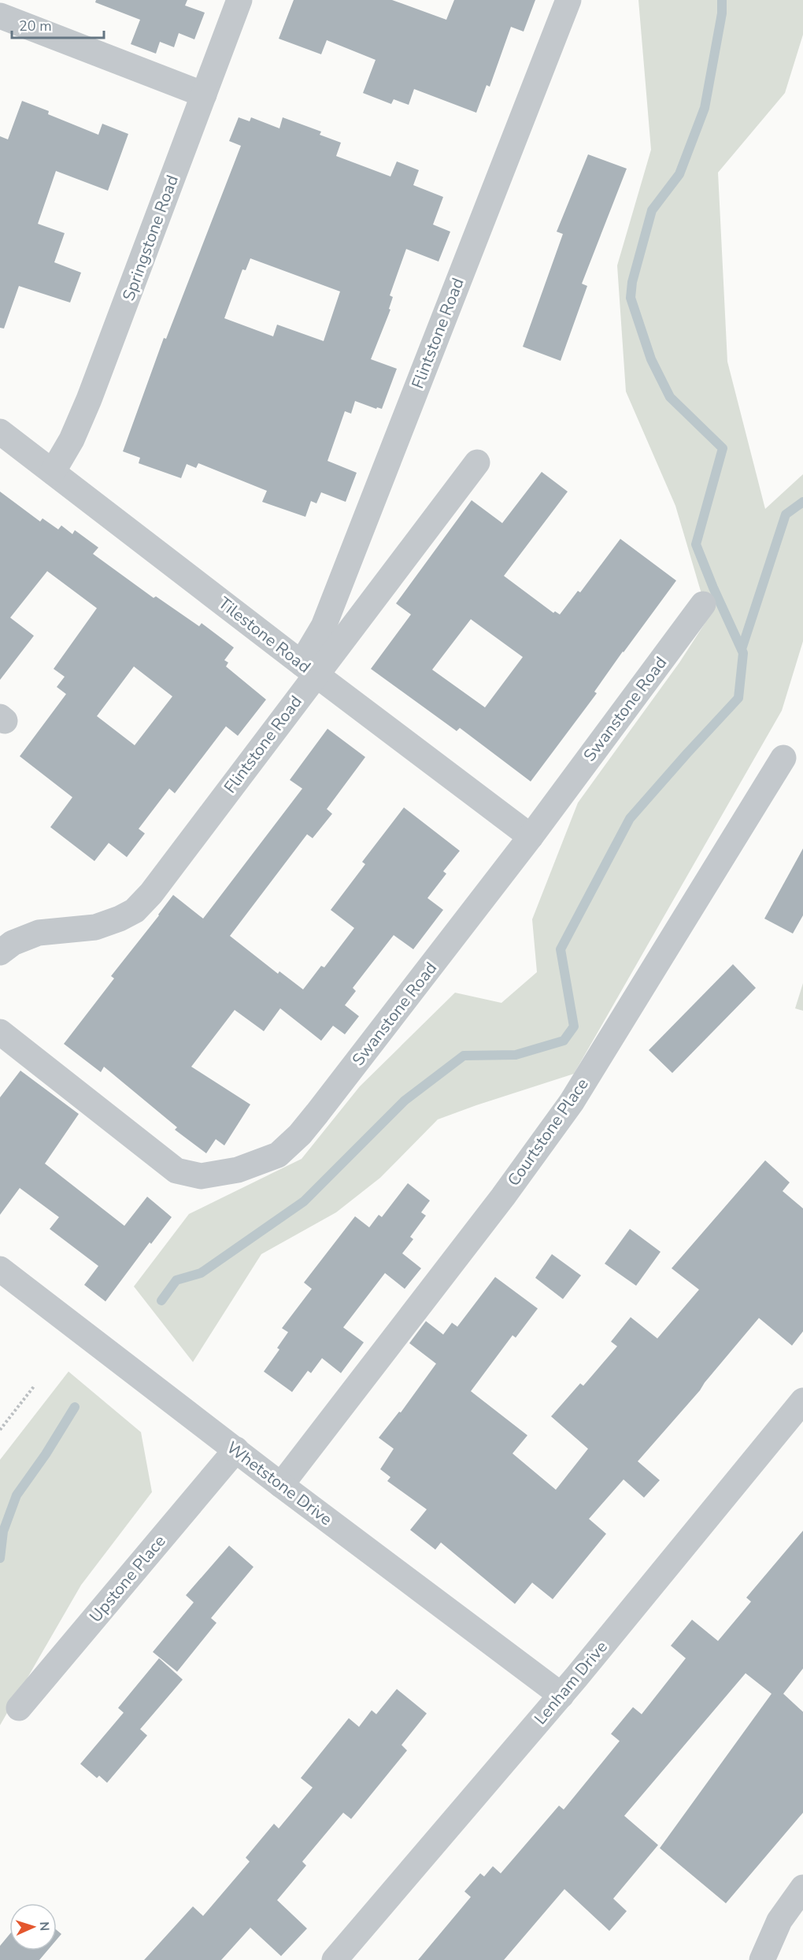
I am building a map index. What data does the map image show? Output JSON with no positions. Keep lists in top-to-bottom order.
{
  "streets": {
    "street": [
      "Springstone Road",
      "Flintstone Road",
      "Tilestone Road",
      "Swanstone Road",
      "Courtstone Place",
      "Whetstone Drive",
      "Upstone Place",
      "Lenham Drive"
    ]
  },
  "crossings": [
    ["Springstone Road", "Tilestone Road"],
    ["Flintstone Road", "Tilestone Road"],
    ["Tilestone Road", "Swanstone Road"],
    ["Courtstone Place", "Whetstone Drive"],
    ["Whetstone Drive", "Upstone Place"],
    ["Whetstone Drive", "Lenham Drive"]
  ],
  "scale_bar": "20 m",
  "north": "right"
}
